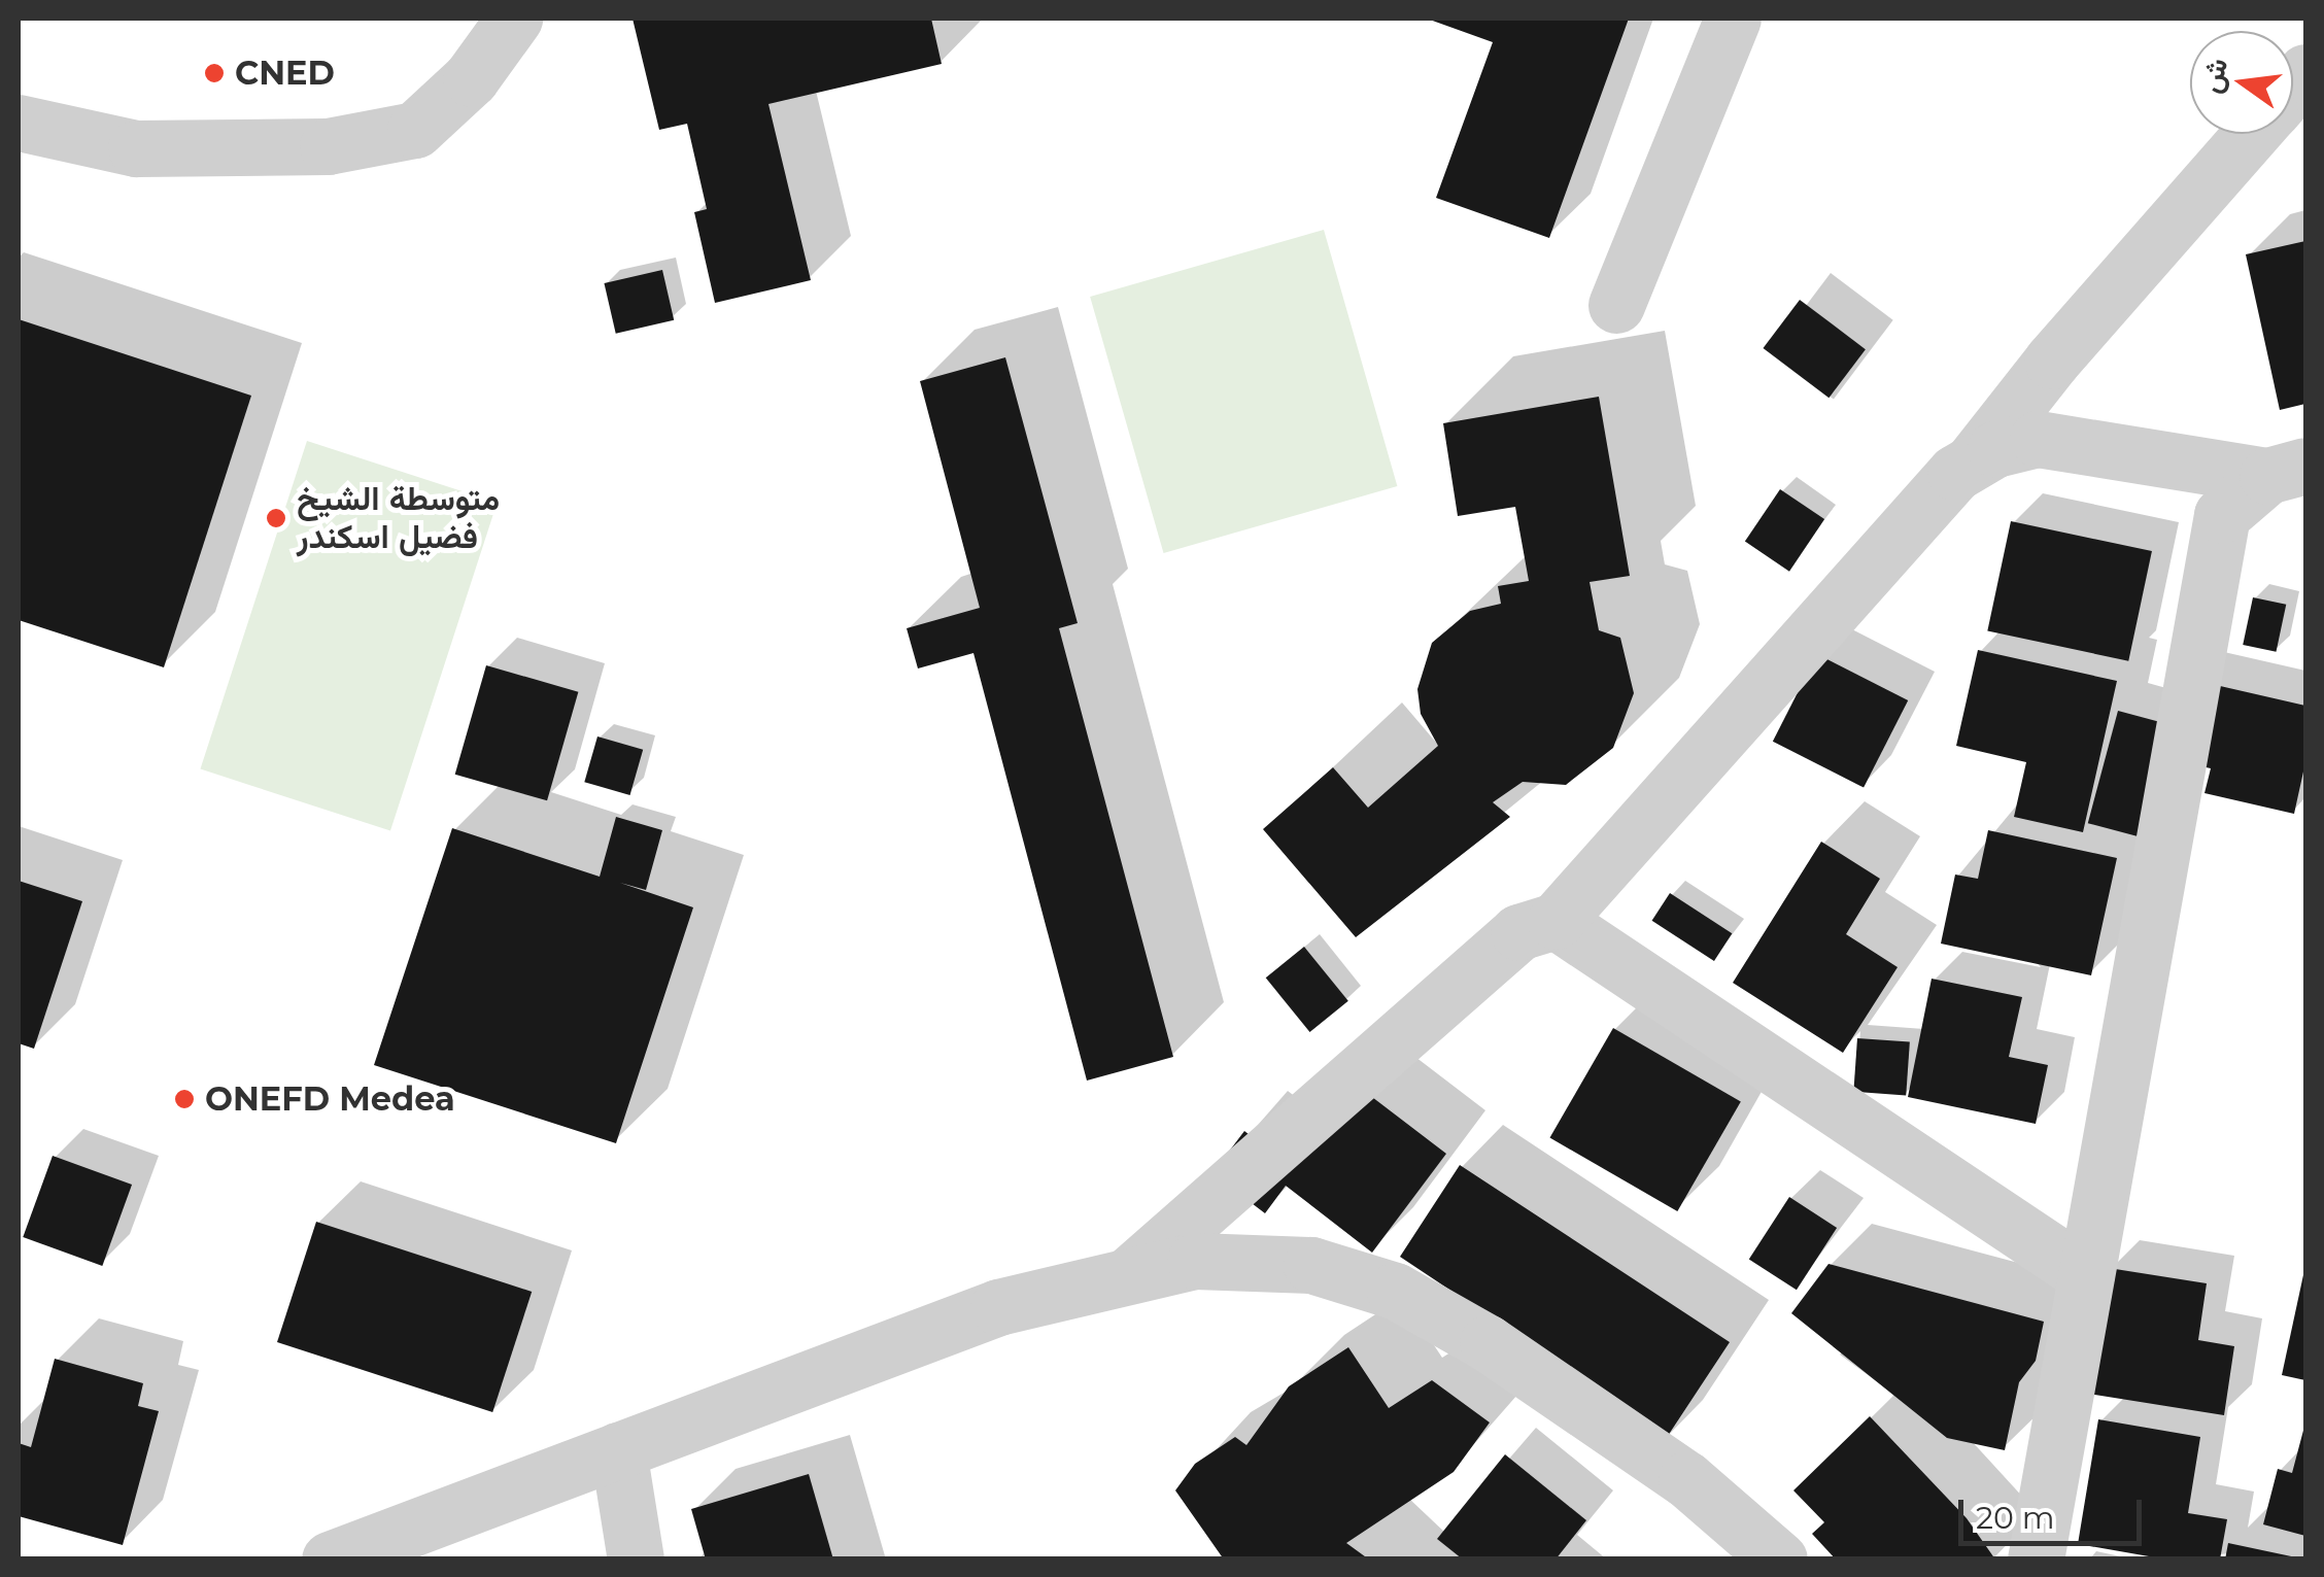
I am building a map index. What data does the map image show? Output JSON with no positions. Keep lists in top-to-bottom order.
{
  "places": ["CNED", "متوسطة الشيخ فضيل اسكندر", "ONEFD Medea"],
  "scale_bar": "20 m",
  "north": "left"
}
